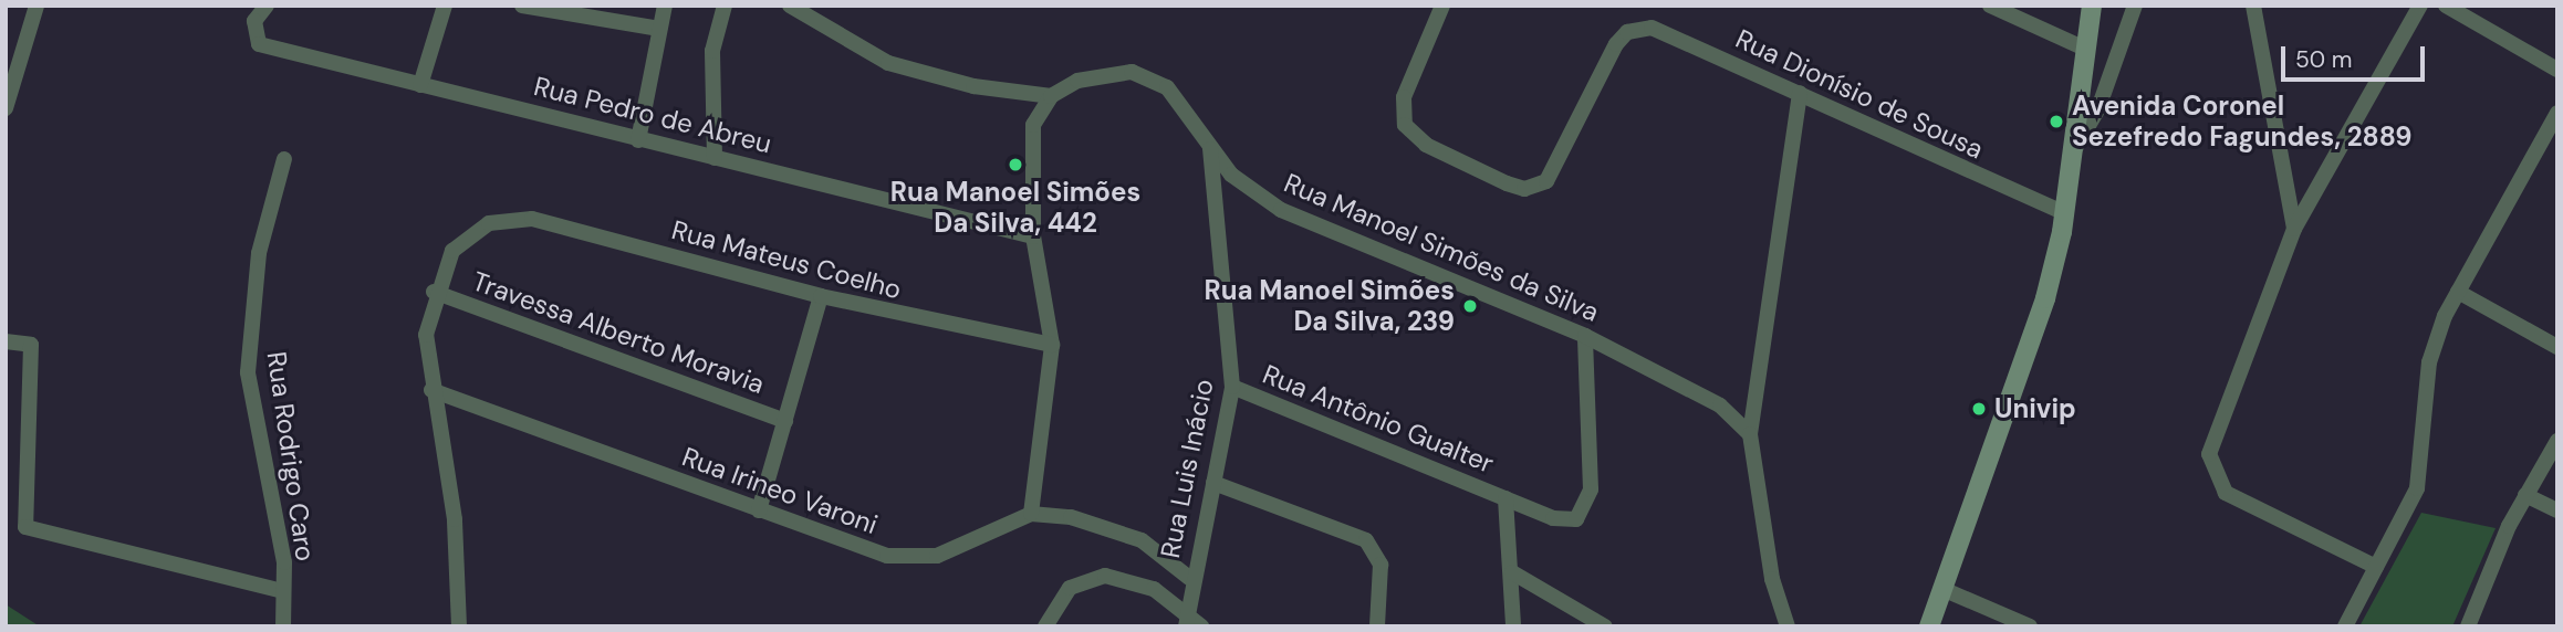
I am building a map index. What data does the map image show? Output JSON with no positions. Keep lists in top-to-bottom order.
{
  "streets": {
    "street": [
      "Rua Dionísio de Sousa",
      "Rua Pedro de Abreu",
      "Rua Manoel Simões da Silva",
      "Rua Mateus Coelho",
      "Travessa Alberto Moravia",
      "Rua Antônio Gualter",
      "Rua Rodrigo Caro",
      "Rua Luis Inácio",
      "Rua Irineo Varoni"
    ]
  },
  "crossings": [
    ["Rua Manoel Simões da Silva", "Rua Antônio Gualter"],
    ["Rua Manoel Simões da Silva", "Rua Luis Inácio"],
    ["Rua Mateus Coelho", "Travessa Alberto Moravia"],
    ["Rua Antônio Gualter", "Rua Luis Inácio"]
  ],
  "places": [
    "Avenida Coronel Sezefredo Fagundes, 2889",
    "Rua Manoel Simões Da Silva, 442",
    "Rua Manoel Simões Da Silva, 239",
    "Univip"
  ],
  "scale_bar": "50 m"
}
